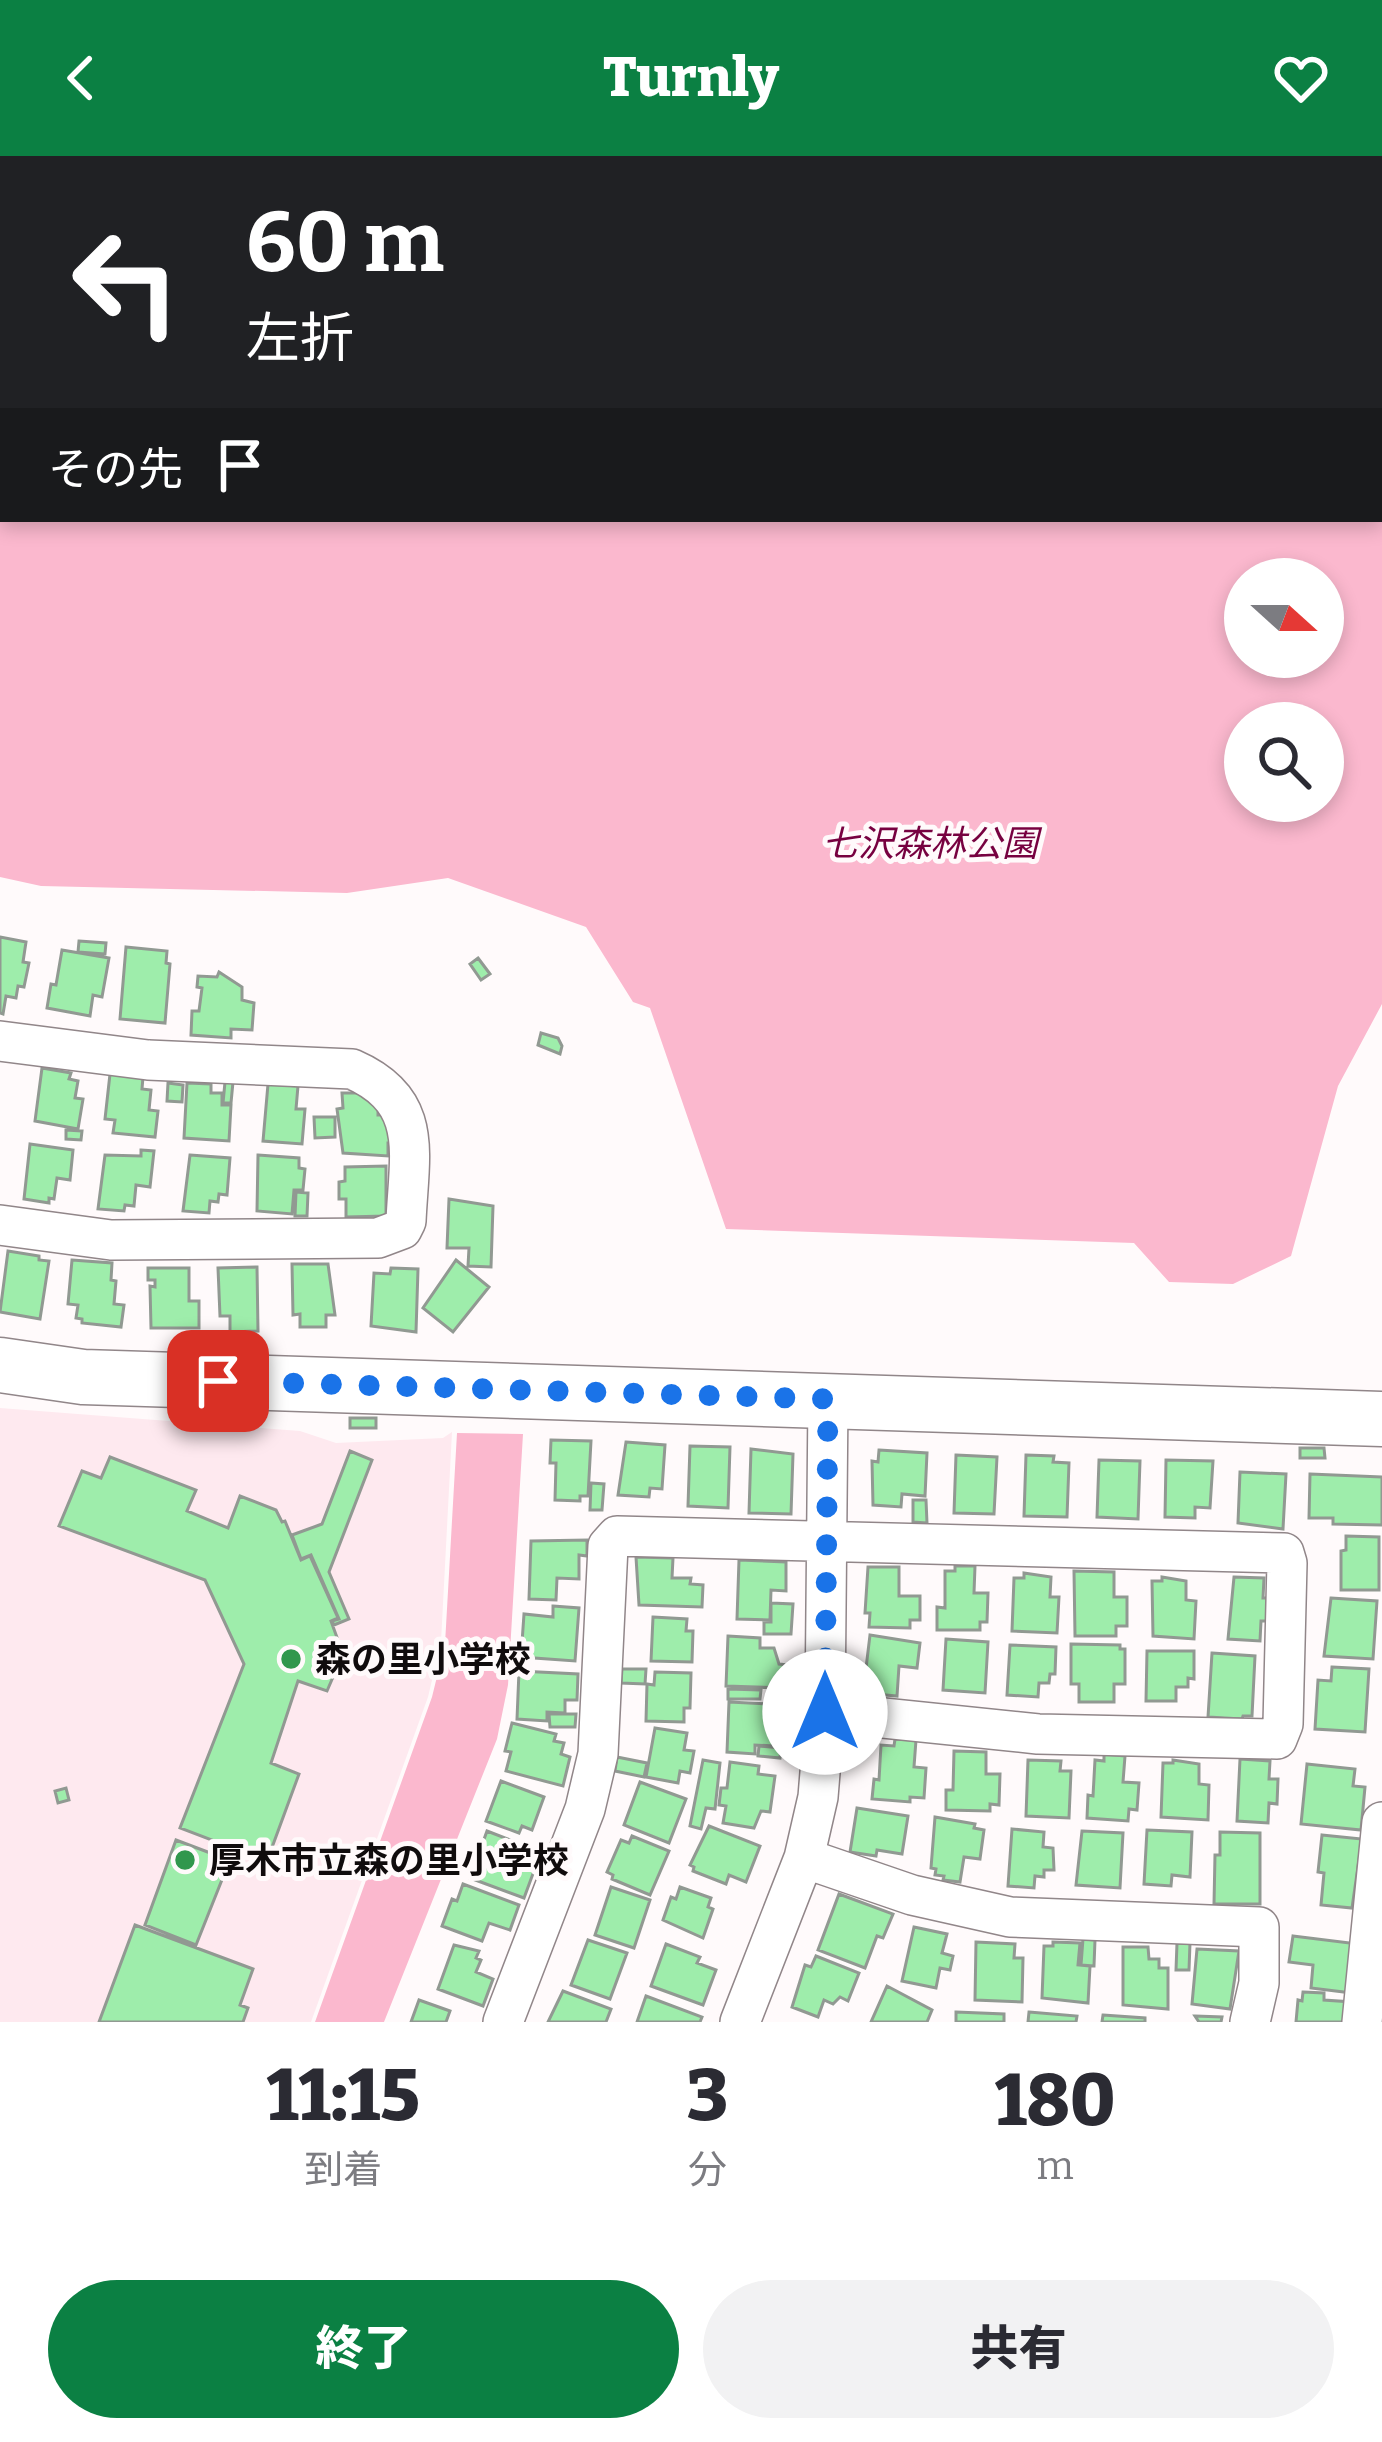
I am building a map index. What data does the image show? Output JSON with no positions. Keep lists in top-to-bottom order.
{
  "parks": ["七沢森林公園"],
  "places": ["森の里小学校", "厚木市立森の里小学校"],
  "north": "right",
  "page": {
    "header": "Turnly",
    "turn": ["60 m", "左折"],
    "then": "その先",
    "eta": [
      "11:15",
      "到着",
      "3",
      "分",
      "180",
      "m"
    ],
    "buttons": ["終了", "共有"]
  }
}
